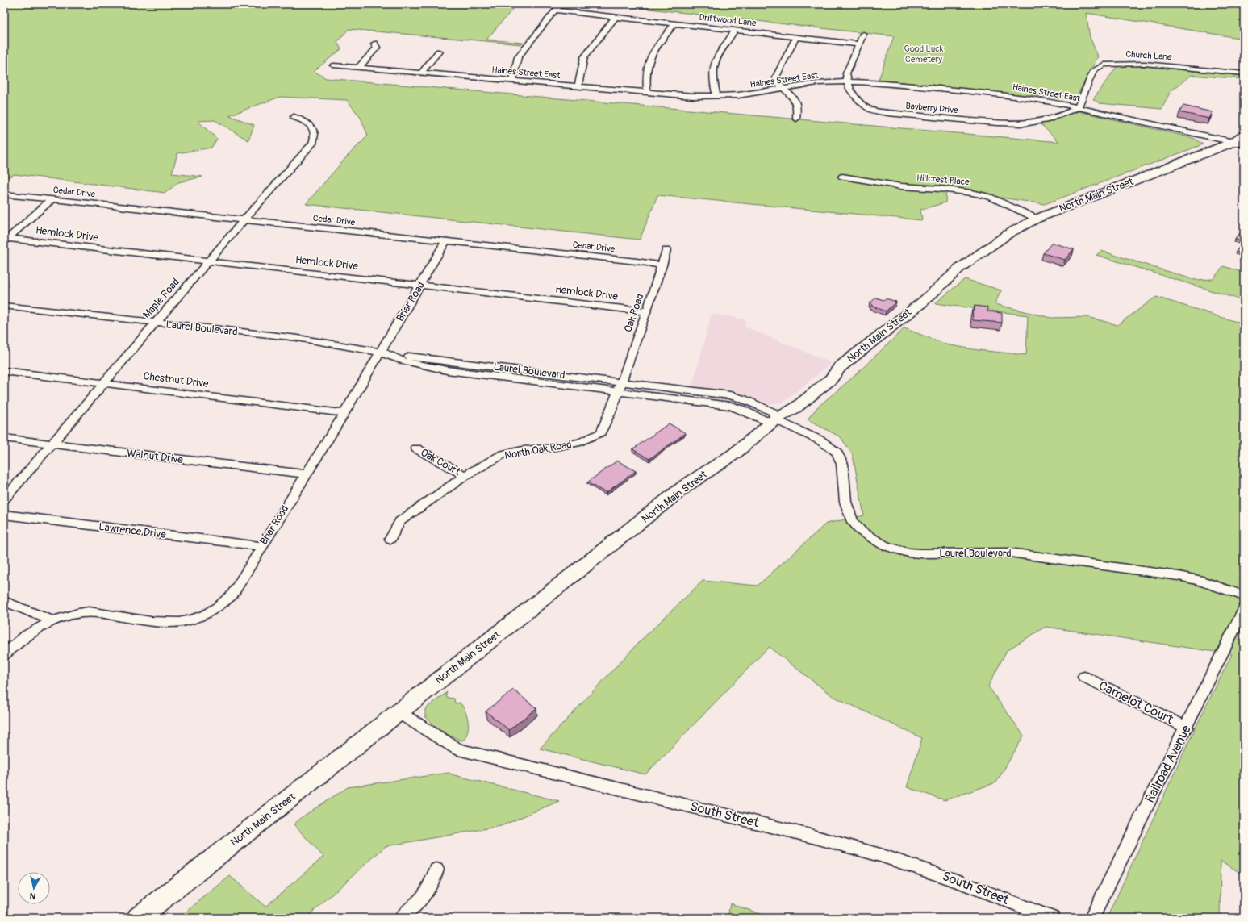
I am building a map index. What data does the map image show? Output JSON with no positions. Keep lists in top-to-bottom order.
{
  "streets": {
    "highway": ["North Main Street"],
    "street": [
      "Driftwood Lane",
      "Church Lane",
      "Haines Street East",
      "Bayberry Drive",
      "Hillcrest Place",
      "Cedar Drive",
      "Hemlock Drive",
      "Maple Road",
      "Briar Road",
      "Oak Road",
      "Laurel Boulevard",
      "Chestnut Drive",
      "North Oak Road",
      "Walnut Drive",
      "Oak Court",
      "Lawrence Drive",
      "Camelot Court",
      "Railroad Avenue",
      "South Street"
    ]
  },
  "crossings": [
    ["Church Lane", "Haines Street East"],
    ["Church Lane", "Bayberry Drive"],
    ["Haines Street East", "Bayberry Drive"],
    ["Haines Street East", "North Main Street"],
    ["Hillcrest Place", "North Main Street"],
    ["Cedar Drive", "Maple Road"],
    ["Cedar Drive", "Briar Road"],
    ["Cedar Drive", "Oak Road"],
    ["North Main Street", "Laurel Boulevard"],
    ["North Main Street", "South Street"],
    ["Hemlock Drive", "Maple Road"],
    ["Hemlock Drive", "Briar Road"],
    ["Hemlock Drive", "Oak Road"],
    ["Maple Road", "Laurel Boulevard"],
    ["Maple Road", "Chestnut Drive"],
    ["Maple Road", "Walnut Drive"],
    ["Briar Road", "Laurel Boulevard"],
    ["Briar Road", "Chestnut Drive"],
    ["Briar Road", "Walnut Drive"],
    ["Briar Road", "Lawrence Drive"],
    ["Oak Road", "Laurel Boulevard"],
    ["Oak Road", "North Oak Road"],
    ["Laurel Boulevard", "North Oak Road"],
    ["North Oak Road", "Oak Court"],
    ["Camelot Court", "Railroad Avenue"]
  ],
  "parks": ["Good Luck Cemetery"],
  "north": "bottom"
}
